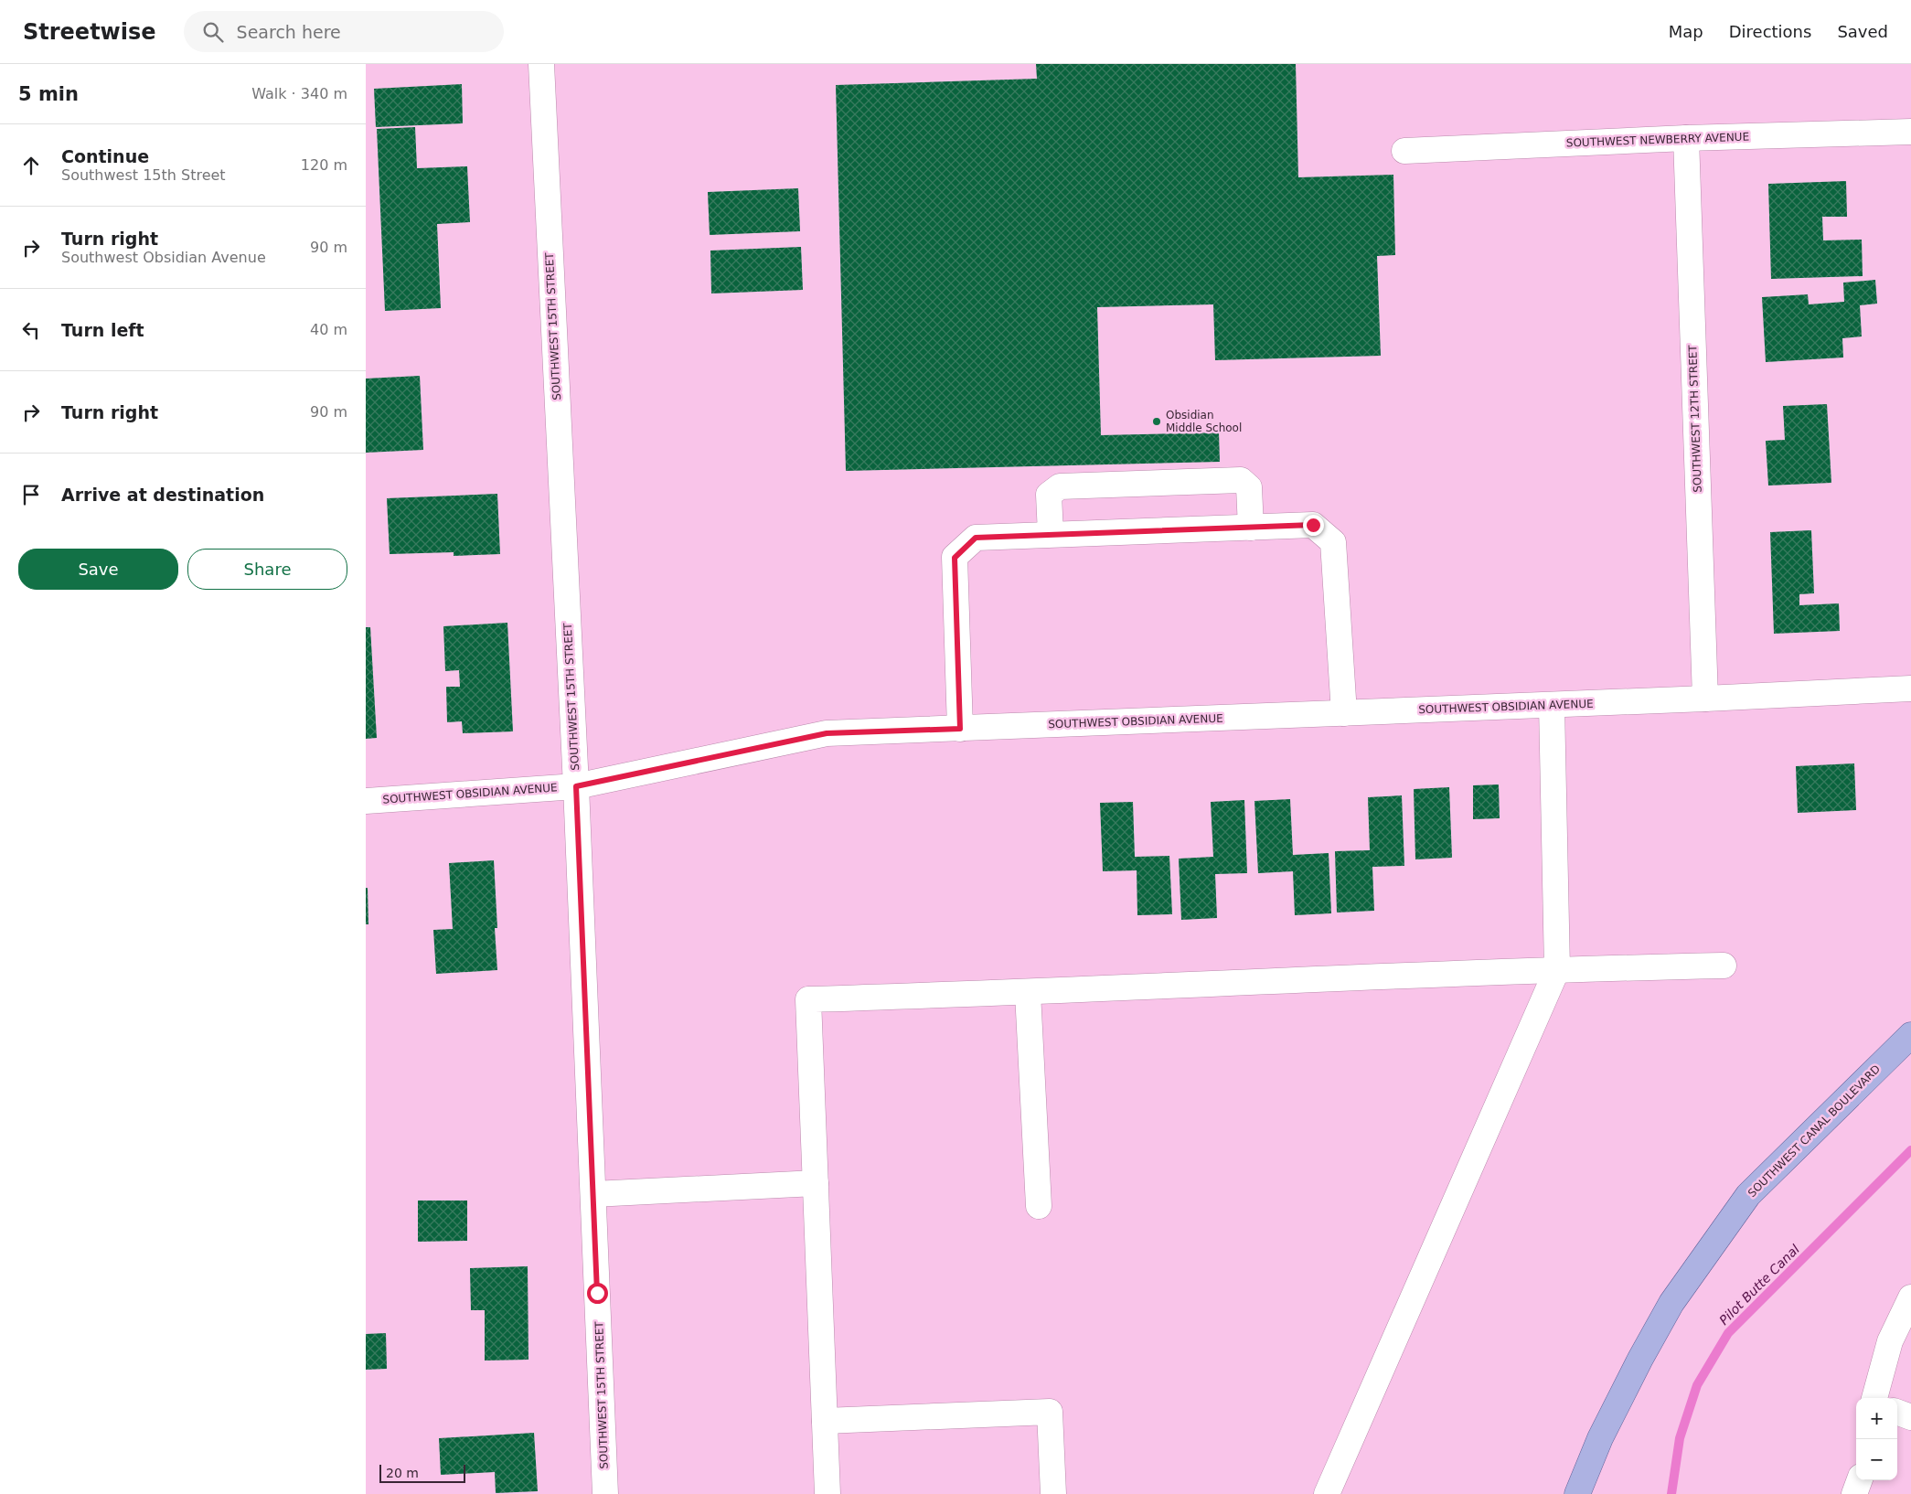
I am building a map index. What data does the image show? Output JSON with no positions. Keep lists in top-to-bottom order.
{
  "streets": {
    "main road": ["SOUTHWEST CANAL BOULEVARD"],
    "street": [
      "SOUTHWEST NEWBERRY AVENUE",
      "SOUTHWEST 15TH STREET",
      "SOUTHWEST 12TH STREET",
      "SOUTHWEST OBSIDIAN AVENUE"
    ]
  },
  "crossings": [
    ["SOUTHWEST NEWBERRY AVENUE", "SOUTHWEST 12TH STREET"],
    ["SOUTHWEST 15TH STREET", "SOUTHWEST OBSIDIAN AVENUE"],
    ["SOUTHWEST 12TH STREET", "SOUTHWEST OBSIDIAN AVENUE"]
  ],
  "water": ["Pilot Butte Canal"],
  "places": ["Obsidian Middle School"],
  "scale_bar": "20 m",
  "page": {
    "header": "Streetwise",
    "search": "Search here",
    "nav": ["Map", "Directions", "Saved"],
    "heading": ["5 min", "Walk · 340 m"],
    "list": [
      ["Continue", "Southwest 15th Street", "120 m"],
      ["Turn right", "Southwest Obsidian Avenue", "90 m"],
      ["Turn left", "40 m"],
      ["Turn right", "90 m"],
      "Arrive at destination"
    ],
    "buttons": ["Save", "Share"],
    "map_buttons": ["+", "−"],
    "scale": "20 m"
  }
}
